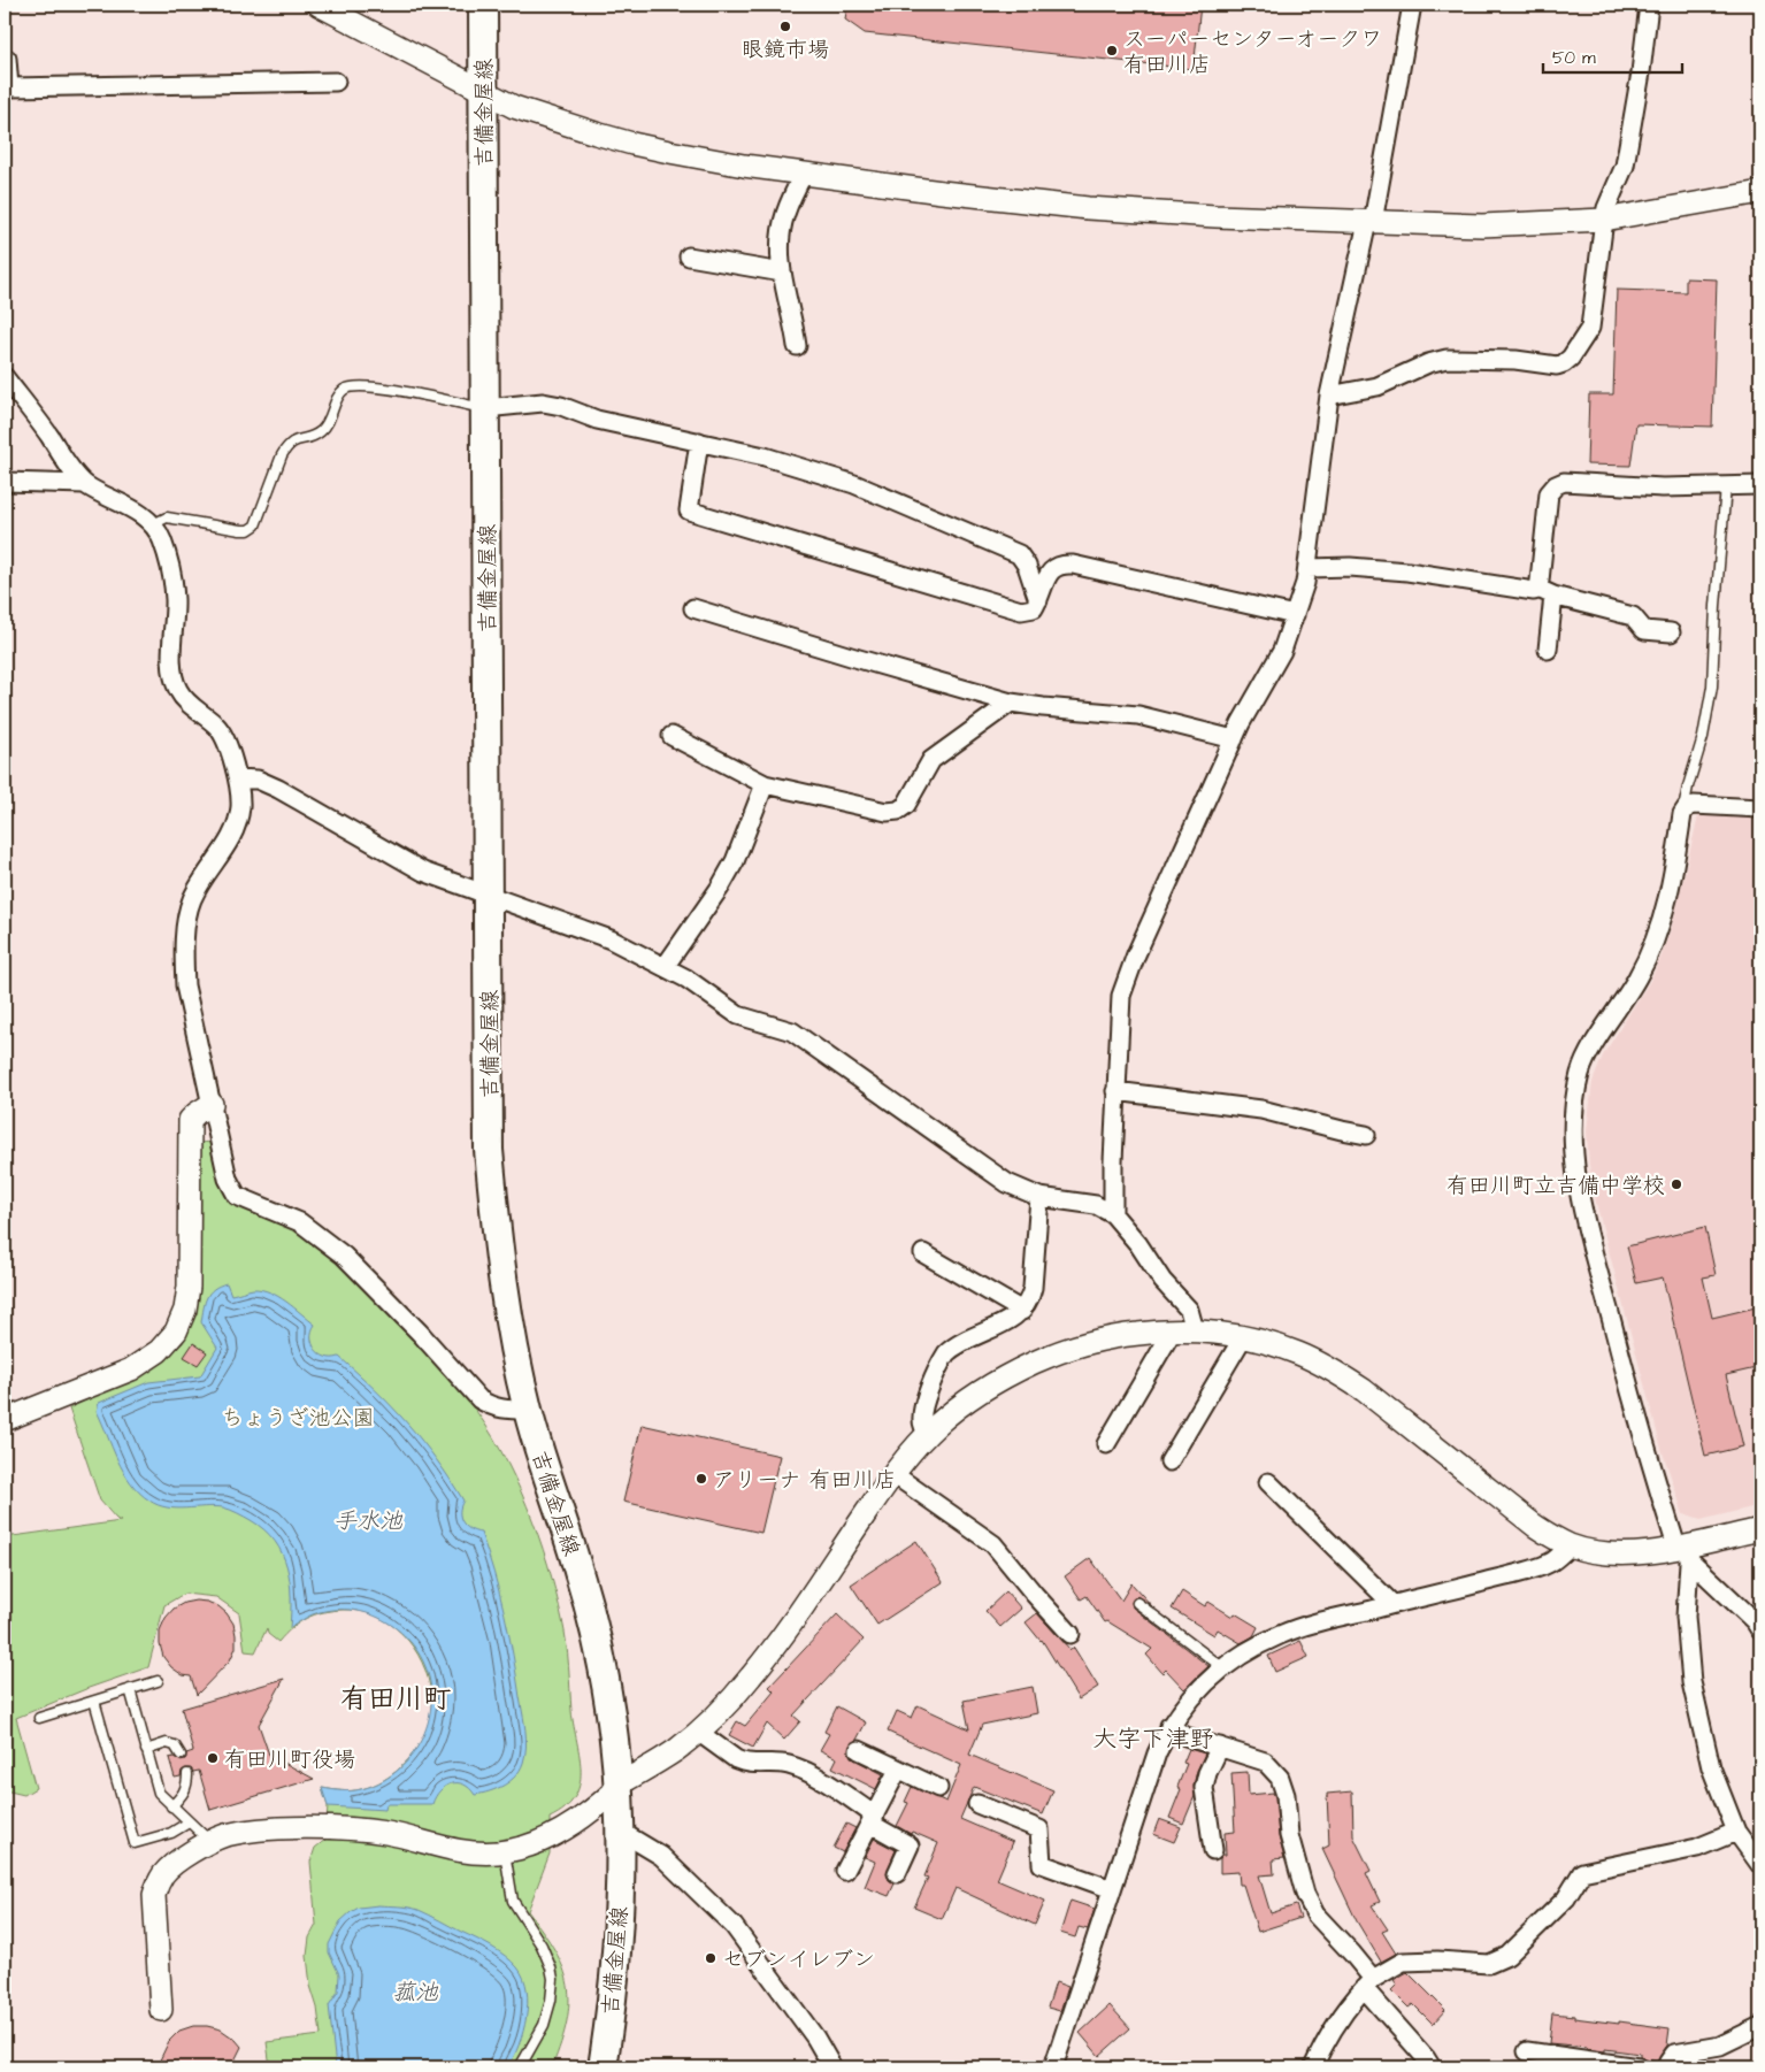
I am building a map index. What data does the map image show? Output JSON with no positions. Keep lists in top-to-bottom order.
{
  "streets": {
    "main road": ["吉備金屋線"]
  },
  "districts": ["有田川町", "大字下津野"],
  "water": ["手水池", "菰池"],
  "parks": ["ちょうざ池公園"],
  "places": [
    "眼鏡市場",
    "スーパーセンターオークワ 有田川店",
    "有田川町立吉備中学校",
    "アリーナ 有田川店",
    "有田川町役場",
    "セブンイレブン"
  ],
  "scale_bar": "50 m"
}
